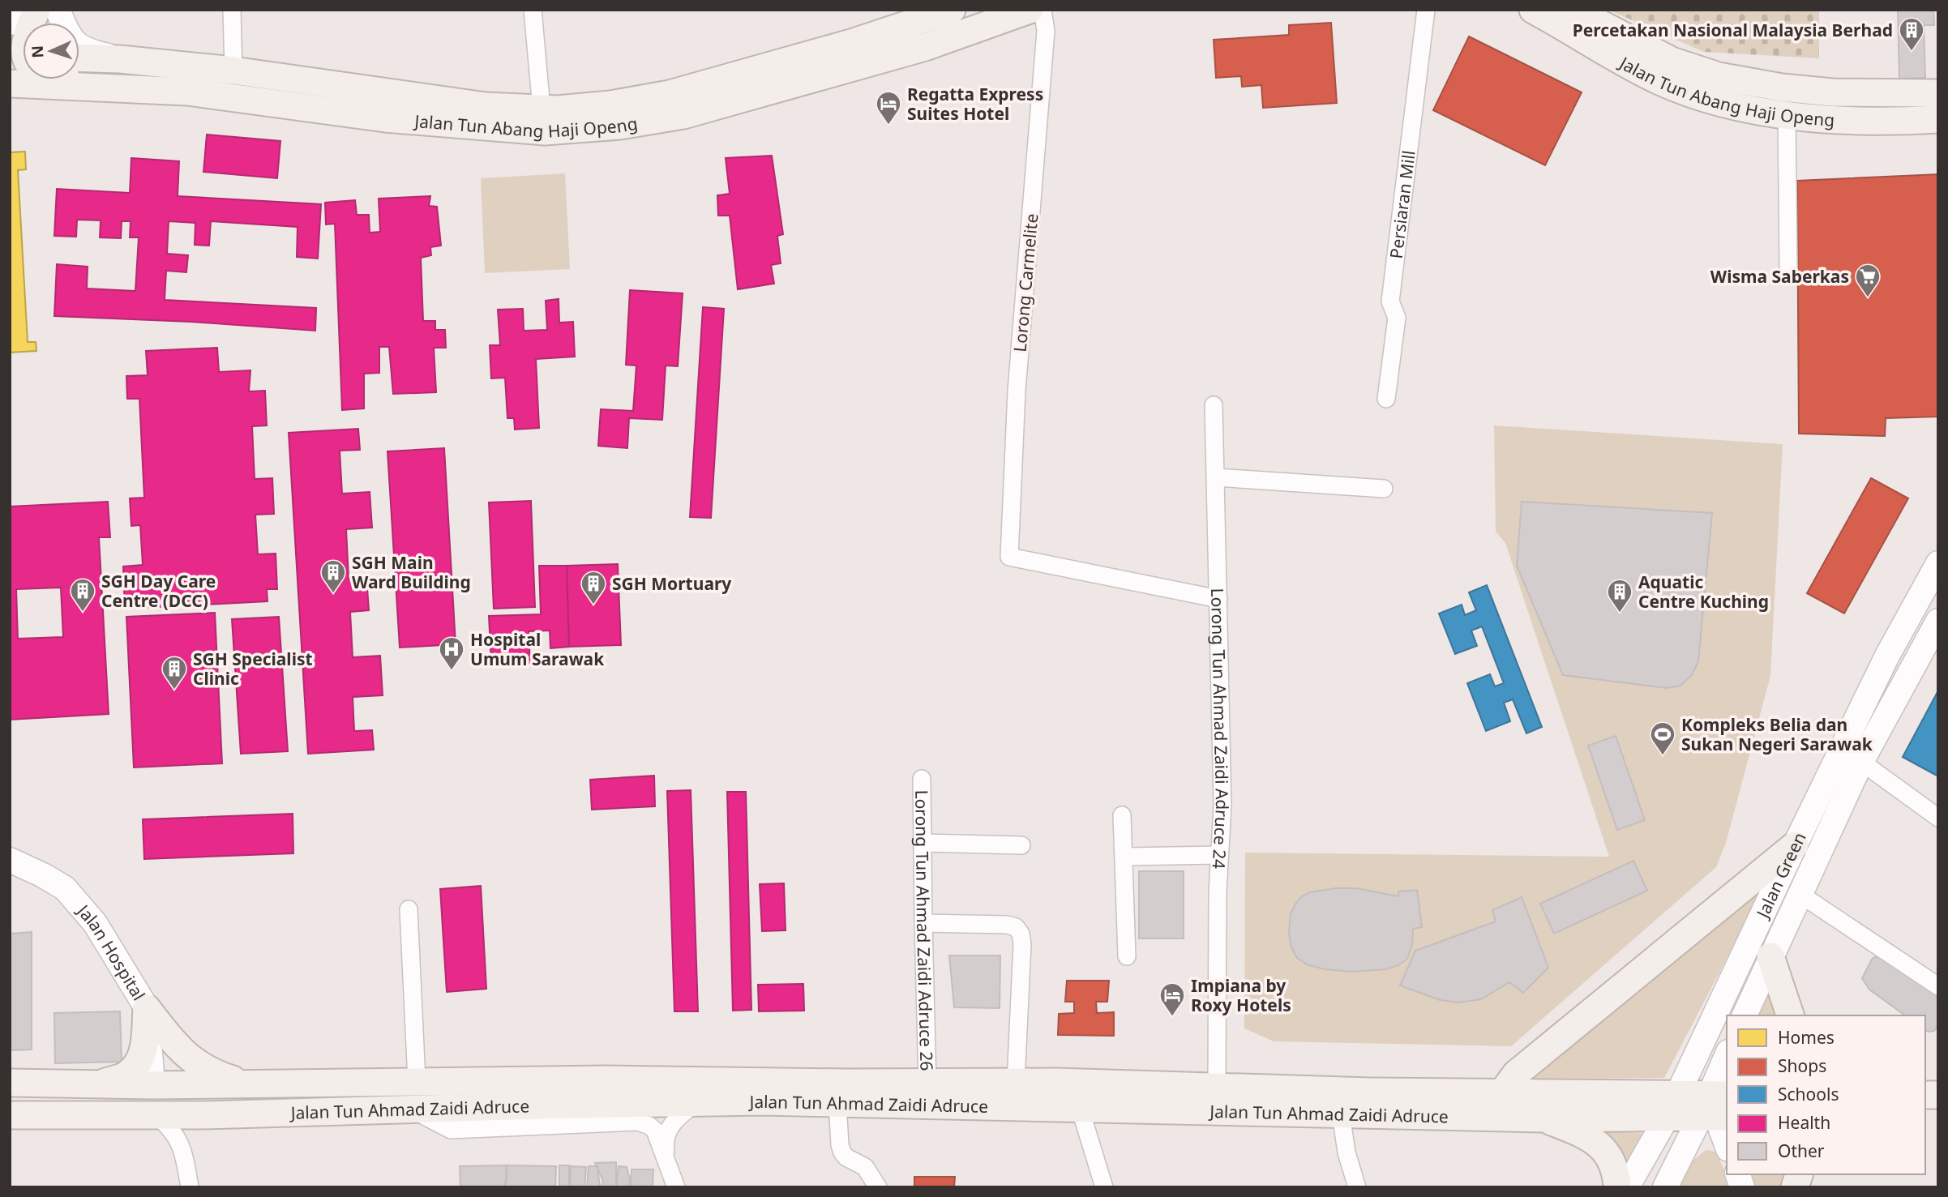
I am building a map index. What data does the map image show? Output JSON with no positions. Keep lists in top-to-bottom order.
{
  "streets": {
    "main road": [
      "Jalan Tun Abang Haji Openg",
      "Jalan Green",
      "Jalan Hospital",
      "Jalan Tun Ahmad Zaidi Adruce"
    ],
    "street": [
      "Persiaran Mill",
      "Lorong Carmelite",
      "Lorong Tun Ahmad Zaidi Adruce 24",
      "Lorong Tun Ahmad Zaidi Adruce 26"
    ]
  },
  "crossings": [
    ["Lorong Carmelite", "Lorong Tun Ahmad Zaidi Adruce 24"],
    ["Lorong Tun Ahmad Zaidi Adruce 24", "Jalan Tun Ahmad Zaidi Adruce"],
    ["Jalan Green", "Jalan Tun Ahmad Zaidi Adruce"],
    ["Lorong Tun Ahmad Zaidi Adruce 26", "Jalan Tun Ahmad Zaidi Adruce"],
    ["Jalan Hospital", "Jalan Tun Ahmad Zaidi Adruce"]
  ],
  "places": {
    "building": [
      "Percetakan Nasional Malaysia Berhad",
      "SGH Main Ward Building",
      "SGH Mortuary",
      "SGH Day Care Centre (DCC)",
      "Aquatic Centre Kuching",
      "SGH Specialist Clinic"
    ],
    "hotel": ["Regatta Express Suites Hotel", "Impiana by Roxy Hotels"],
    "supermarket": ["Wisma Saberkas"],
    "hospital": ["Hospital Umum Sarawak"],
    "sports": ["Kompleks Belia dan Sukan Negeri Sarawak"]
  },
  "legend": [
    "Homes",
    "Shops",
    "Schools",
    "Health",
    "Other"
  ],
  "north": "left"
}
